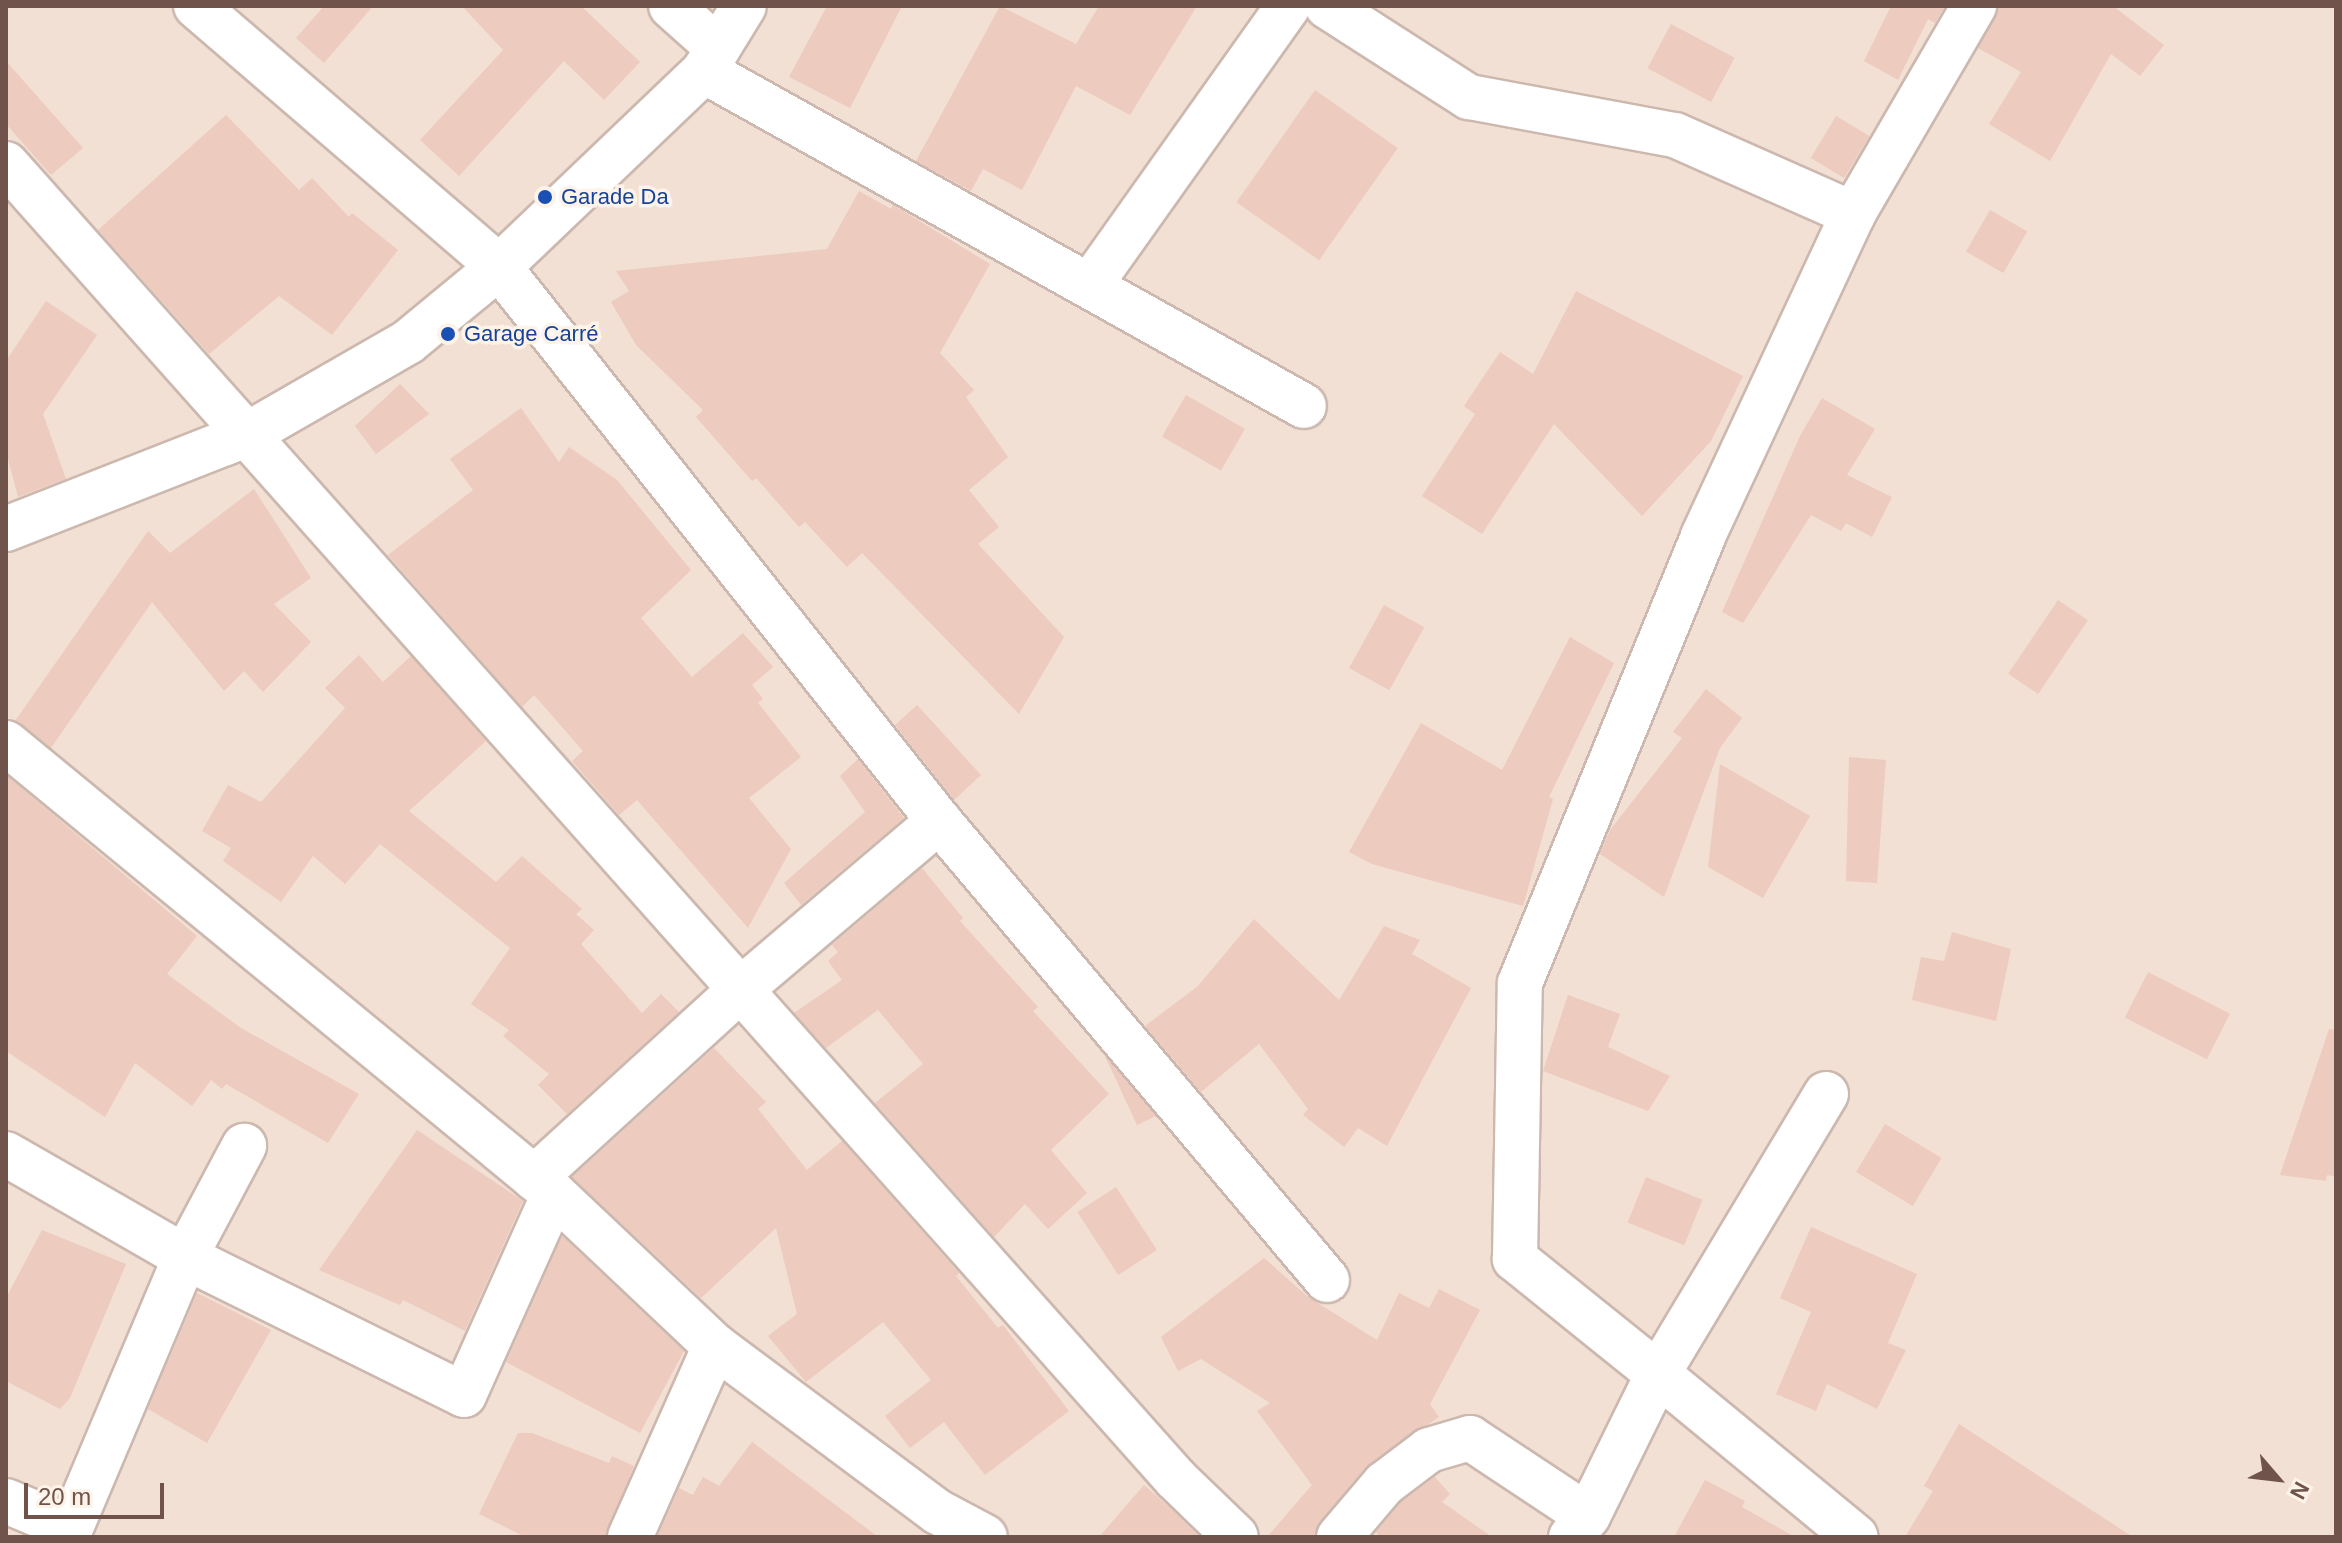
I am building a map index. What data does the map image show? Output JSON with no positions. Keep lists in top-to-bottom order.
{
  "places": ["Garade Da", "Garage Carré"],
  "scale_bar": "20 m",
  "north": "bottom right"
}
